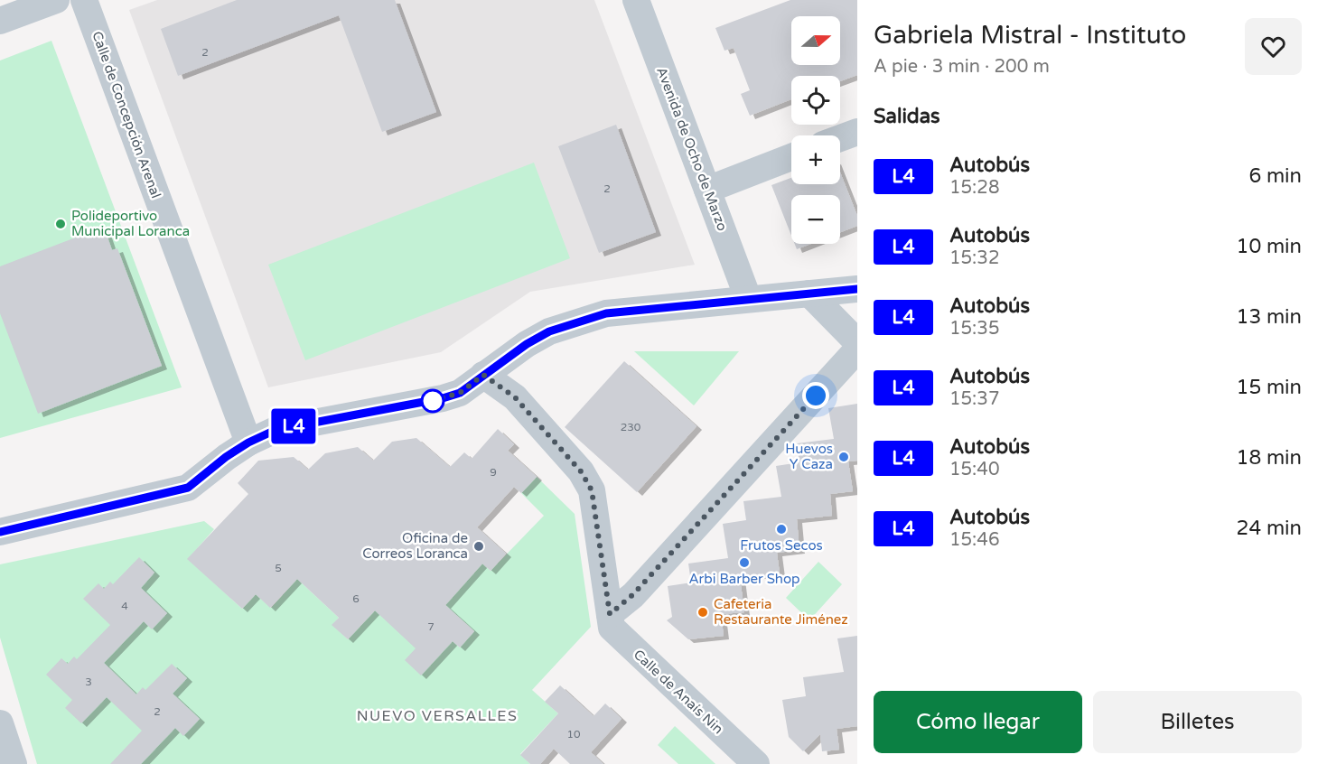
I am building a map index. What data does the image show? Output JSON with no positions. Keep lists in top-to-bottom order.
{
  "streets": {
    "street": ["Calle de Concepción Arenal", "Avenida de Ocho de Marzo", "Calle de Anaís Nin"]
  },
  "districts": ["NUEVO VERSALLES"],
  "places": [
    "Polideportivo Municipal Loranca",
    "Huevos Y Caza",
    "Frutos Secos",
    "Oficina de Correos Loranca",
    "Arbi Barber Shop",
    "Cafeteria Restaurante Jiménez"
  ],
  "lines": ["bus line L4"],
  "house_numbers": [
    "2",
    "2",
    "230",
    "9",
    "5",
    "6",
    "4",
    "7",
    "3",
    "2",
    "10"
  ],
  "north": "right",
  "page": {
    "on_map": "L4",
    "heading": [
      ["Gabriela Mistral - Instituto", "A pie · 3 min · 200 m"],
      "Salidas"
    ],
    "map_buttons": ["+", "−"],
    "list": [
      {
        "mark": "L4",
        "name": "Autobús",
        "note": "15:28",
        "value": "6 min"
      },
      {
        "mark": "L4",
        "name": "Autobús",
        "note": "15:32",
        "value": "10 min"
      },
      {
        "mark": "L4",
        "name": "Autobús",
        "note": "15:35",
        "value": "13 min"
      },
      {
        "mark": "L4",
        "name": "Autobús",
        "note": "15:37",
        "value": "15 min"
      },
      {
        "mark": "L4",
        "name": "Autobús",
        "note": "15:40",
        "value": "18 min"
      },
      {
        "mark": "L4",
        "name": "Autobús",
        "note": "15:46",
        "value": "24 min"
      }
    ],
    "buttons": ["Cómo llegar", "Billetes"]
  }
}
